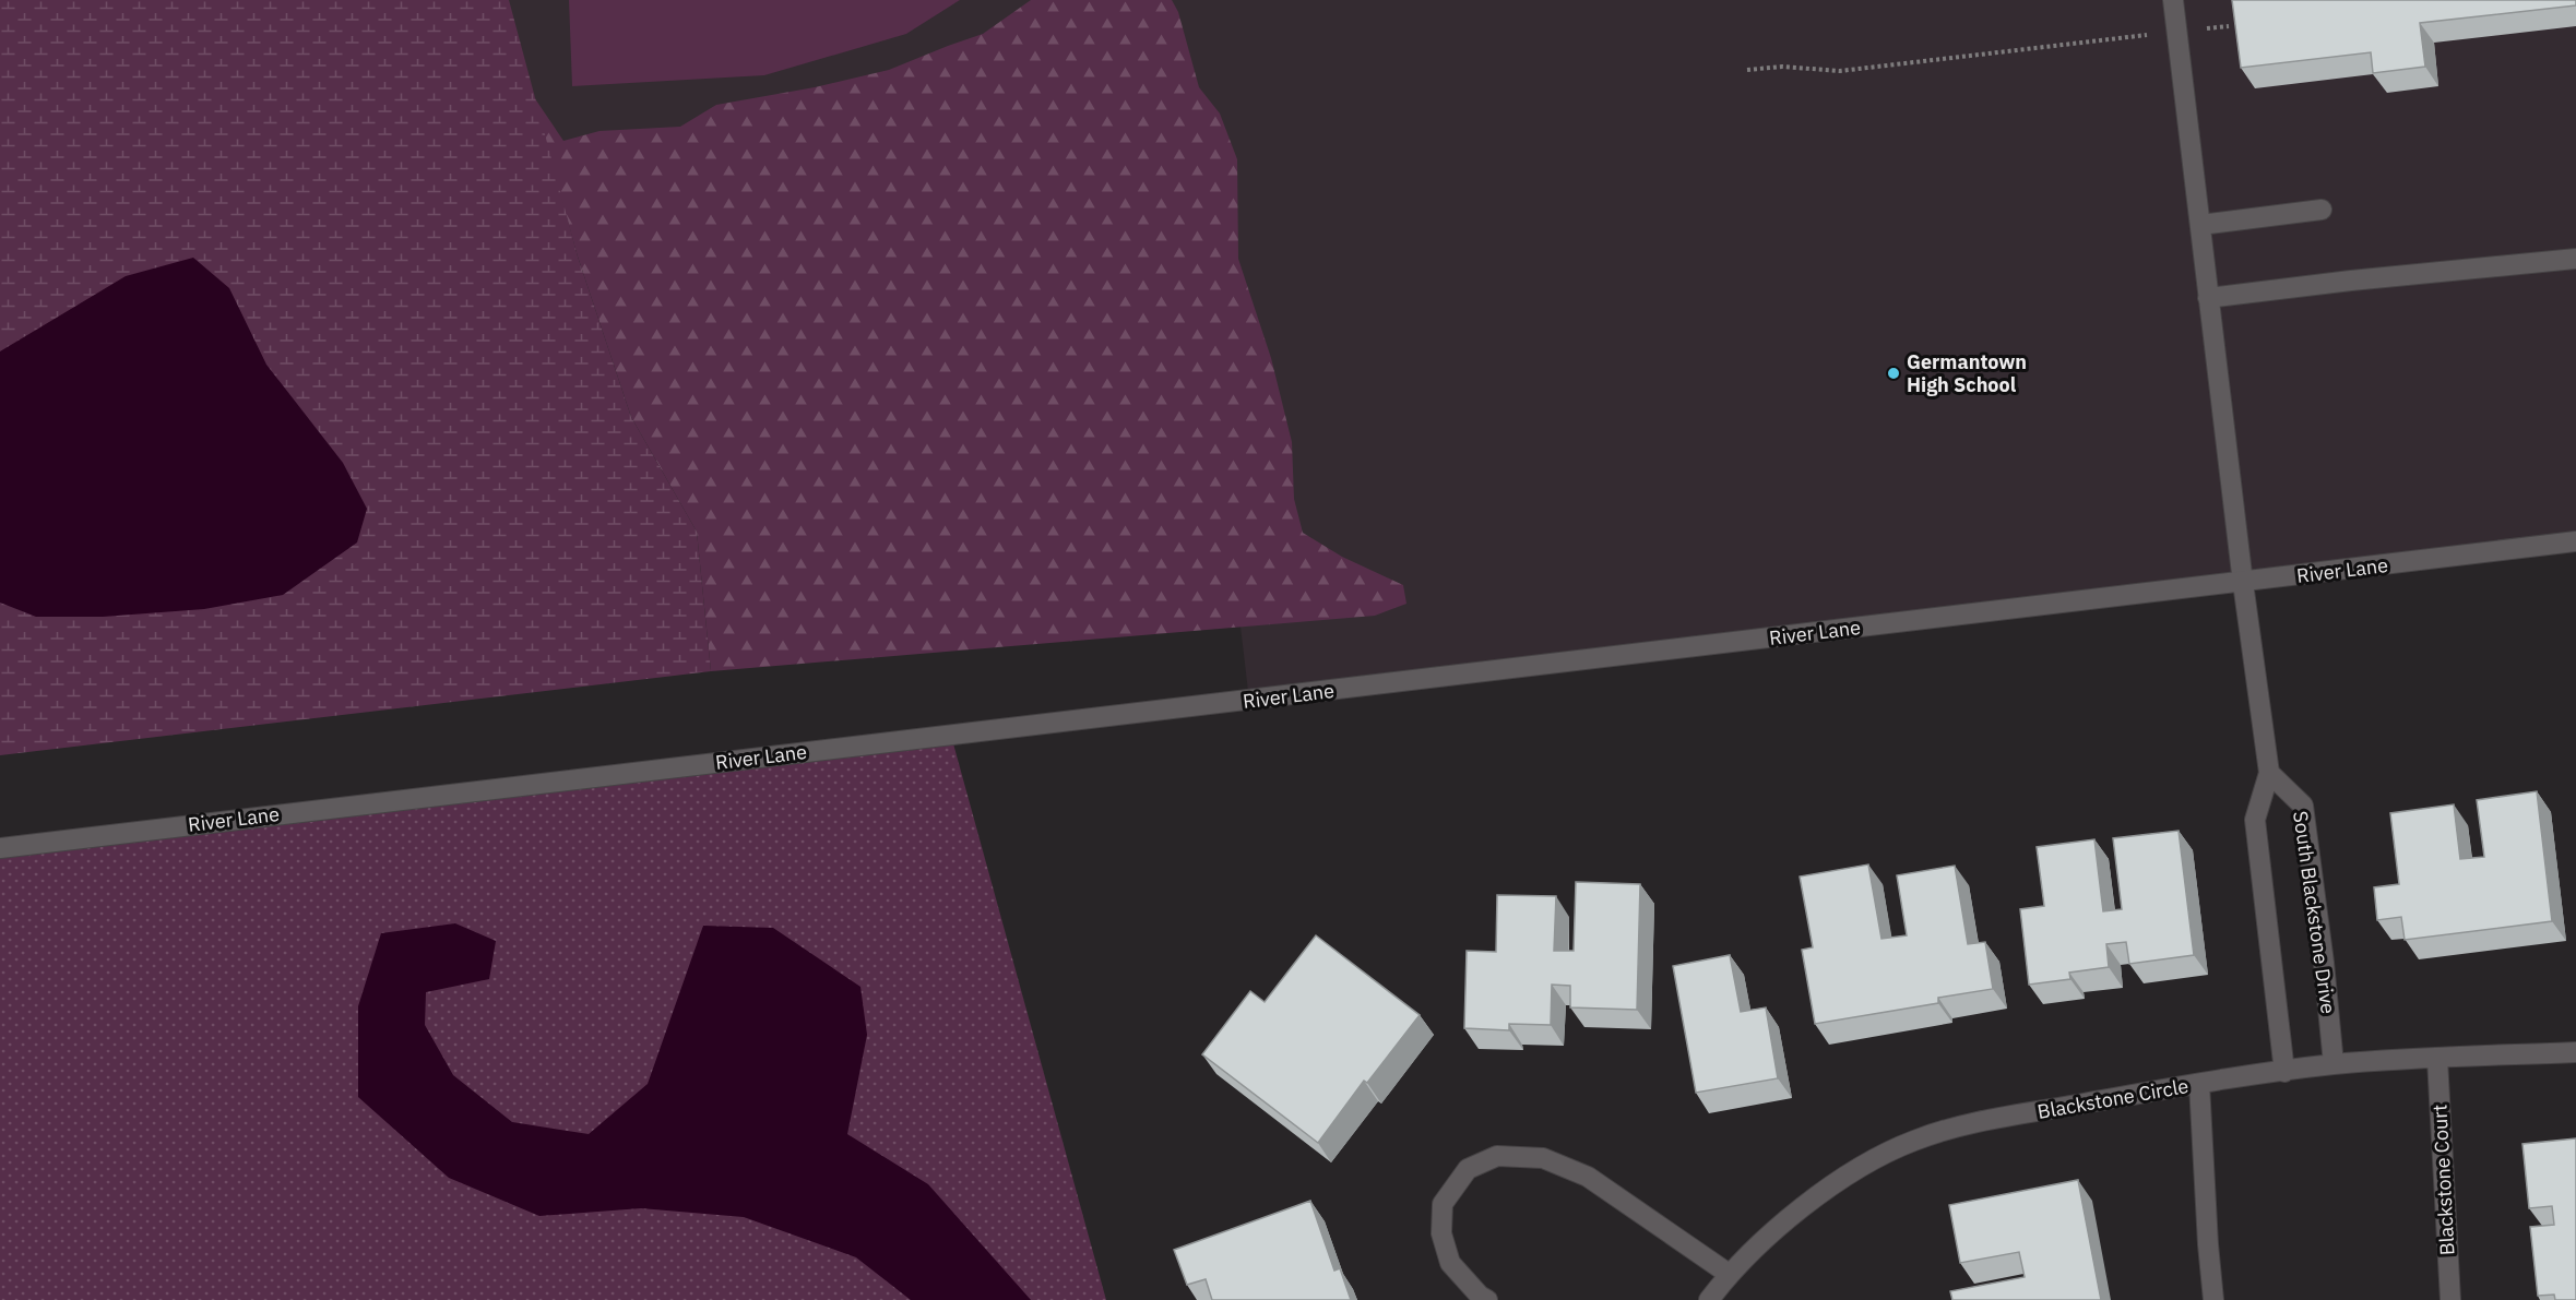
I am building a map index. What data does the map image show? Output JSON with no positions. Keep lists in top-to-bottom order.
{
  "streets": {
    "street": [
      "River Lane",
      "South Blackstone Drive",
      "Blackstone Circle",
      "Blackstone Court"
    ]
  },
  "crossings": [
    ["South Blackstone Drive", "Blackstone Circle"],
    ["Blackstone Circle", "Blackstone Court"]
  ],
  "places": ["Germantown High School"]
}
